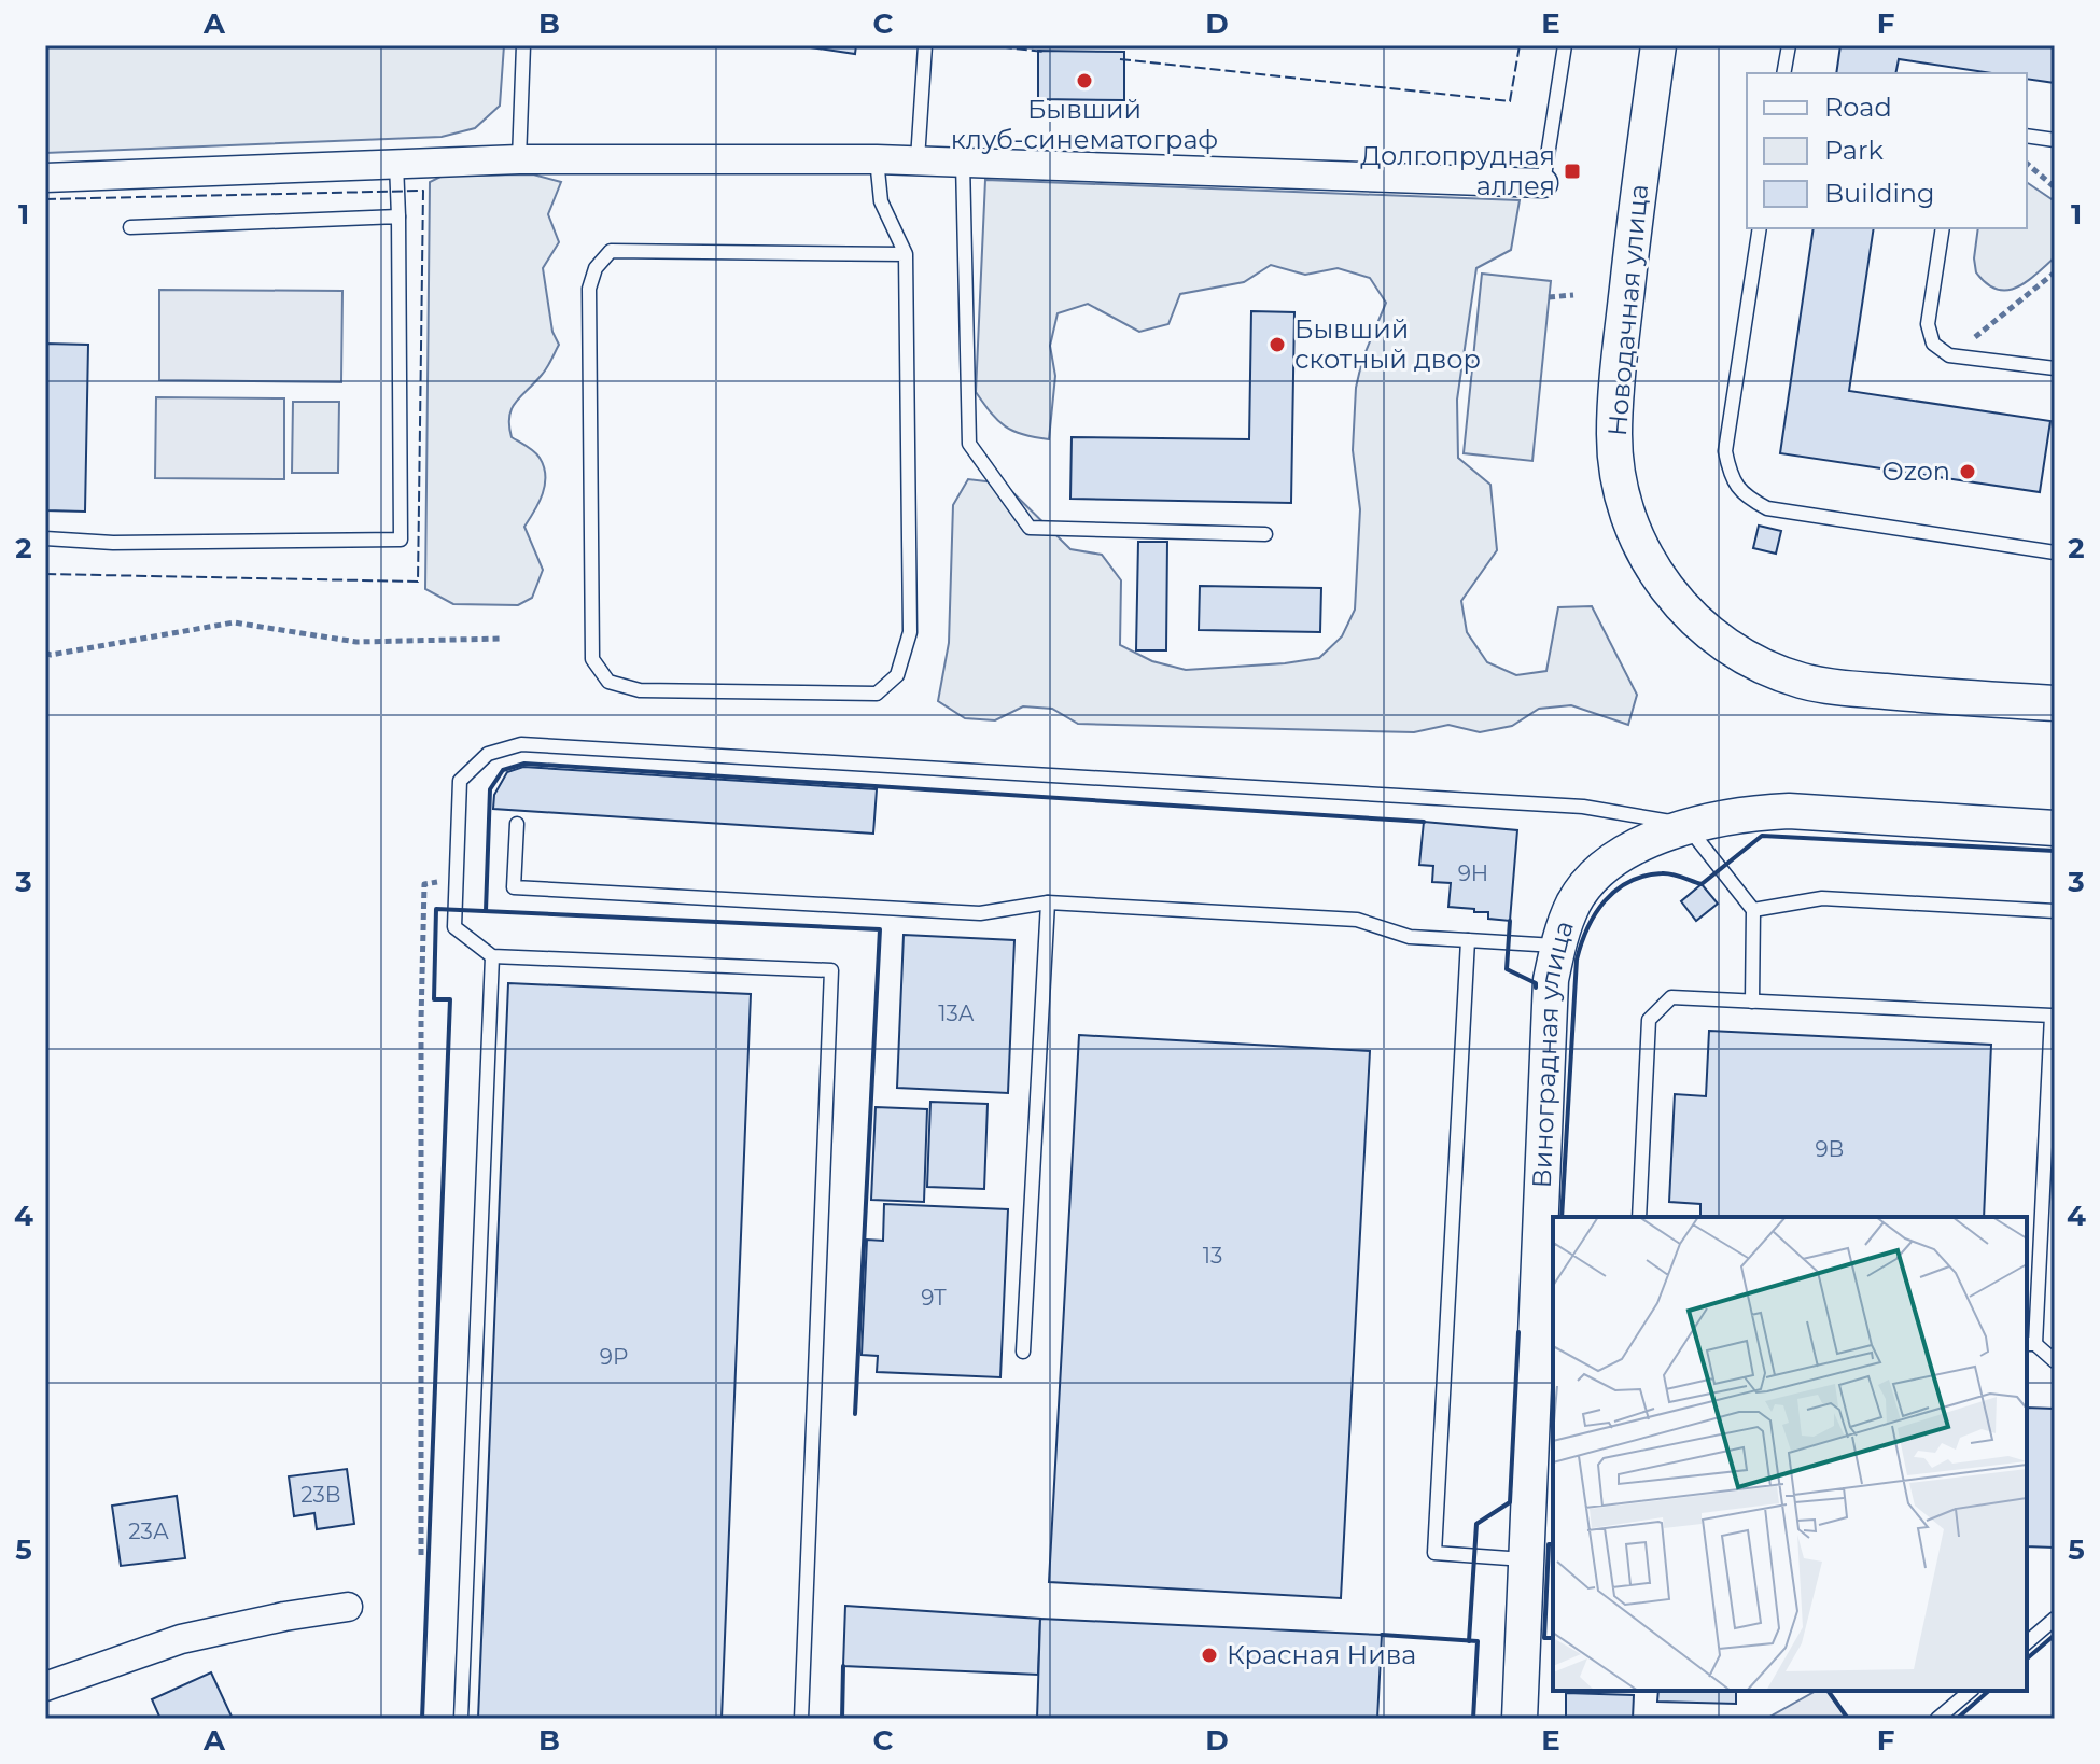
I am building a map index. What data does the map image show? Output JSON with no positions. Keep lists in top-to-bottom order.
{
  "streets": {
    "street": ["Новодачная улица", "Виноградная улица"]
  },
  "places": {
    "other": [
      "Бывший клуб-синематограф",
      "Бывший скотный двор",
      "Ozon",
      "Красная Нива"
    ],
    "transit": ["Долгопрудная аллея"]
  },
  "house_numbers": [
    "9Н",
    "13А",
    "9В",
    "13",
    "9Т",
    "9Р",
    "23В",
    "23А"
  ],
  "legend": ["Road", "Park", "Building"],
  "grid": {
    "columns": [
      "A",
      "B",
      "C",
      "D",
      "E",
      "F"
    ],
    "rows": [
      "1",
      "2",
      "3",
      "4",
      "5"
    ]
  }
}
